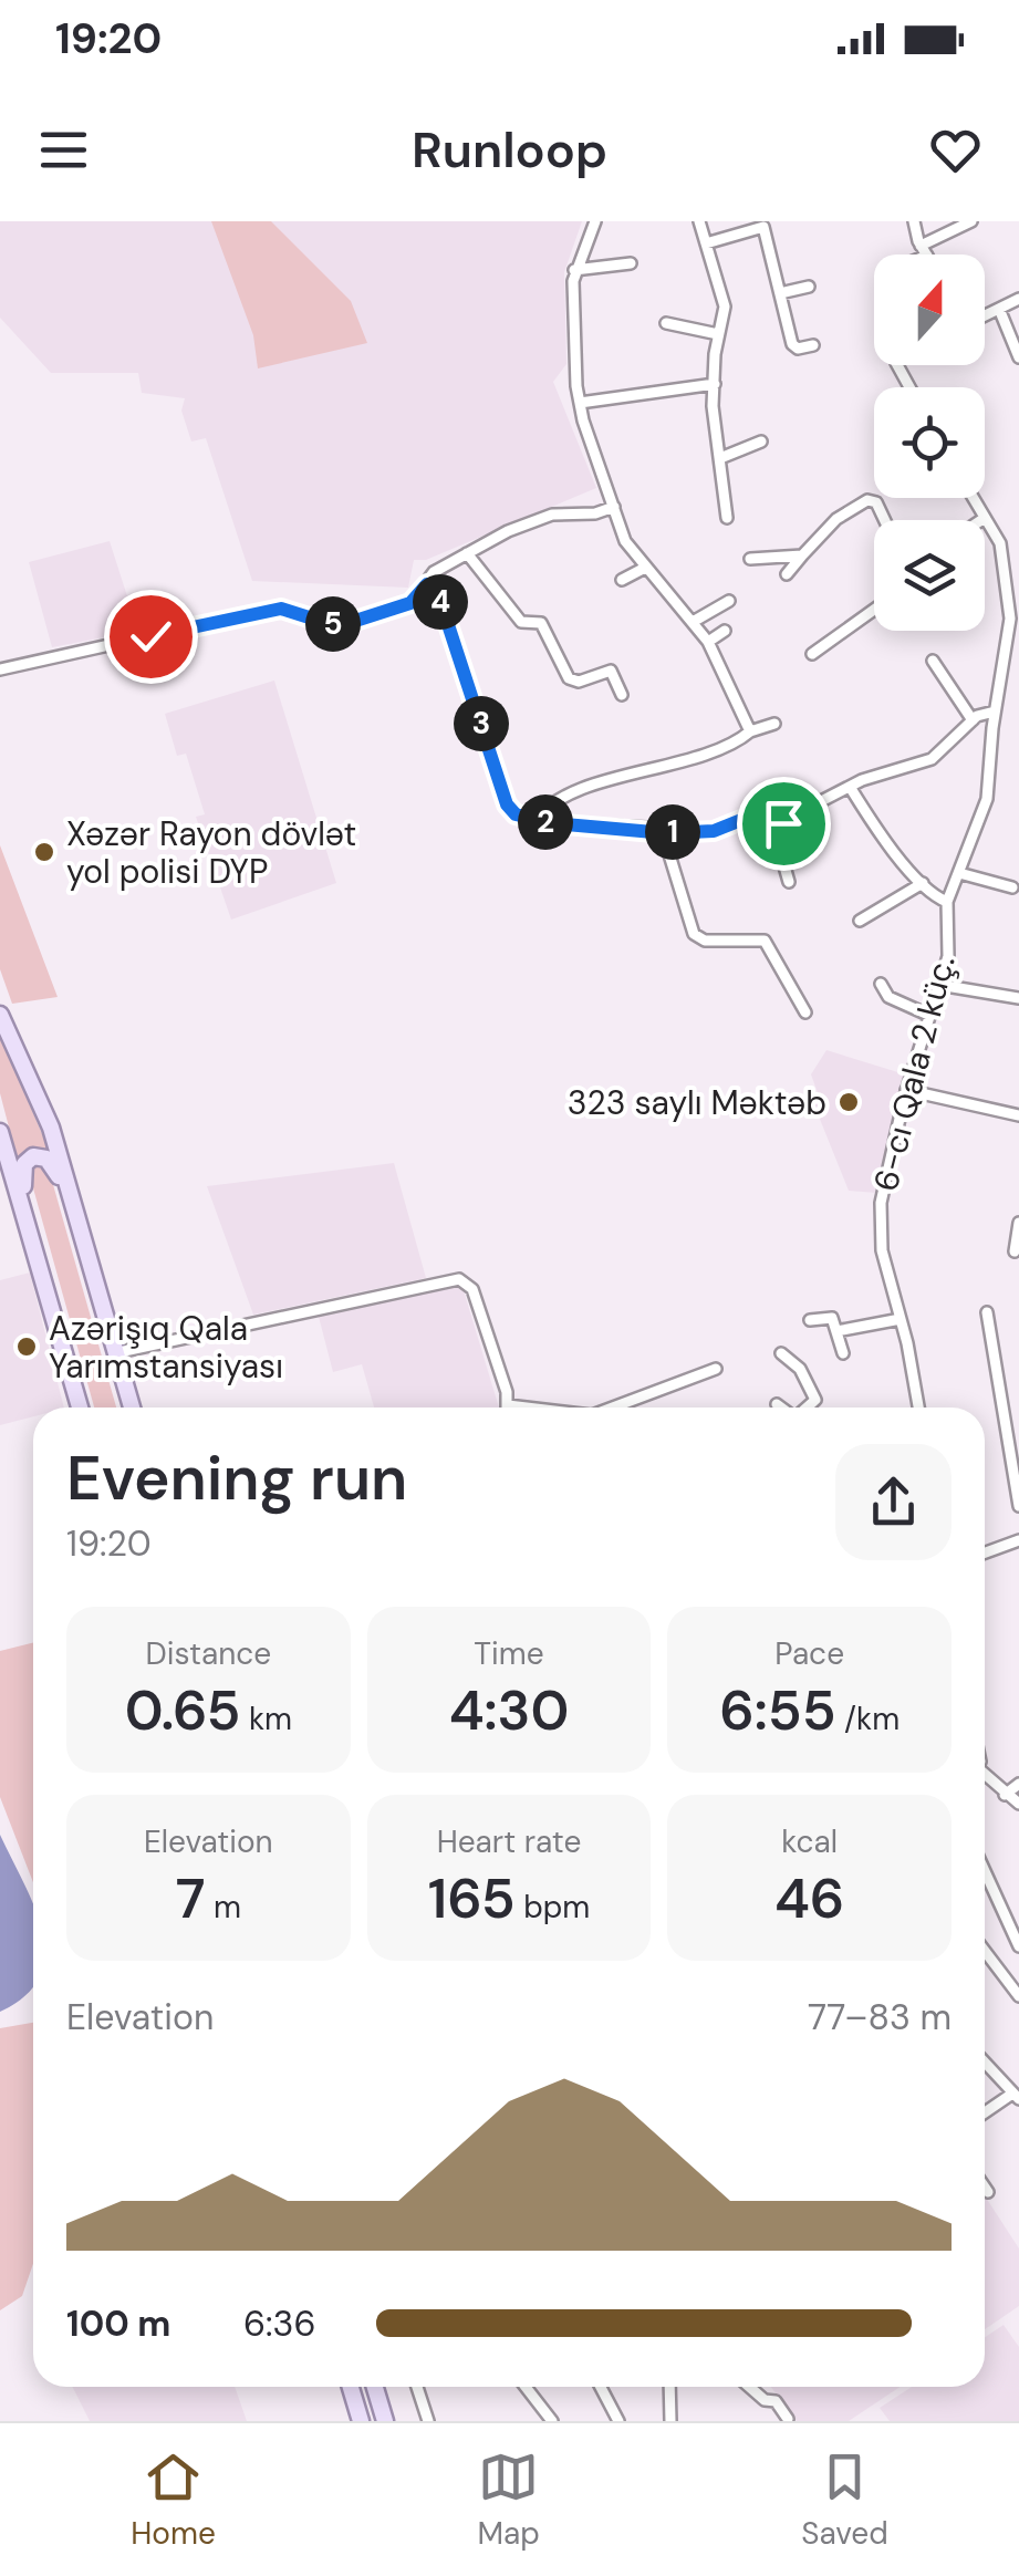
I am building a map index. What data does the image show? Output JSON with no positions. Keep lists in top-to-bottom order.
{
  "streets": {
    "street": ["6-cı Qala 2 küç."]
  },
  "places": ["Xəzər Rayon dövlət yol polisi DYP", "323 saylı Məktəb", "Azərişıq Qala Yarımstansiyası"],
  "north": "top",
  "page": {
    "status": "19:20",
    "header": "Runloop",
    "pins": [
      "4",
      "5",
      "3",
      "2",
      "1"
    ],
    "heading": ["Evening run", "19:20"],
    "stats": [
      ["Distance", "0.65 km"],
      ["Time", "4:30"],
      ["Pace", "6:55 /km"],
      ["Elevation", "7 m"],
      ["Heart rate", "165 bpm"],
      ["kcal", "46"]
    ],
    "chart": ["Elevation", "77–83 m"],
    "list": [
      {
        "name": "100 m",
        "note": "6:36"
      }
    ],
    "tabs": ["Home", "Map", "Saved"]
  }
}
